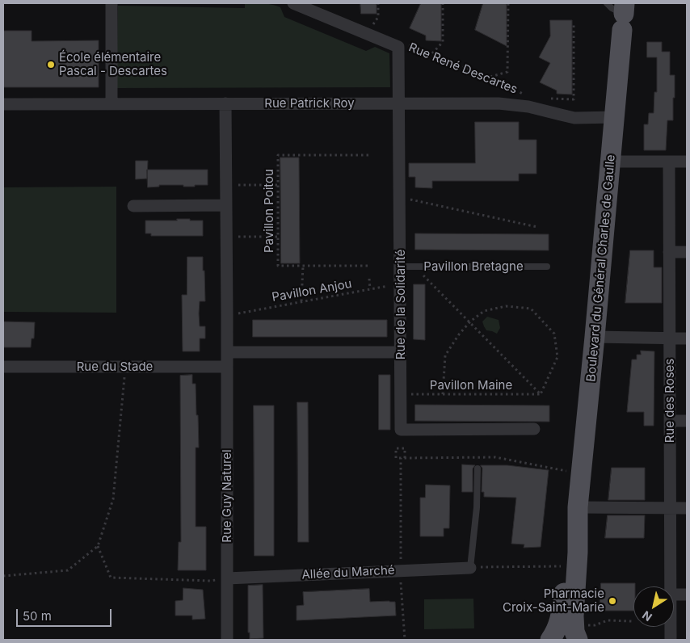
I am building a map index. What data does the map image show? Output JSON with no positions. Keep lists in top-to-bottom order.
{
  "streets": {
    "main road": ["Boulevard du Général Charles de Gaulle"],
    "street": [
      "Rue René Descartes",
      "Rue Patrick Roy",
      "Rue de la Solidarité",
      "Rue du Stade",
      "Rue des Roses",
      "Rue Guy Naturel",
      "Allée du Marché"
    ],
    "lane": ["Pavillon Bretagne"],
    "path": ["Pavillon Poitou", "Pavillon Anjou", "Pavillon Maine"]
  },
  "crossings": [
    ["Rue René Descartes", "Rue Patrick Roy"],
    ["Rue René Descartes", "Rue de la Solidarité"],
    ["Rue Patrick Roy", "Boulevard du Général Charles de Gaulle"],
    ["Rue Patrick Roy", "Rue de la Solidarité"],
    ["Rue Patrick Roy", "Rue Guy Naturel"],
    ["Pavillon Bretagne", "Rue de la Solidarité"],
    ["Pavillon Anjou", "Rue de la Solidarité"],
    ["Pavillon Anjou", "Rue Guy Naturel"],
    ["Rue de la Solidarité", "Pavillon Maine"],
    ["Rue du Stade", "Rue Guy Naturel"],
    ["Rue Guy Naturel", "Allée du Marché"]
  ],
  "places": ["École élémentaire Pascal - Descartes", "Pharmacie Croix-Saint-Marie"],
  "scale_bar": "50 m",
  "north": "bottom left"
}
